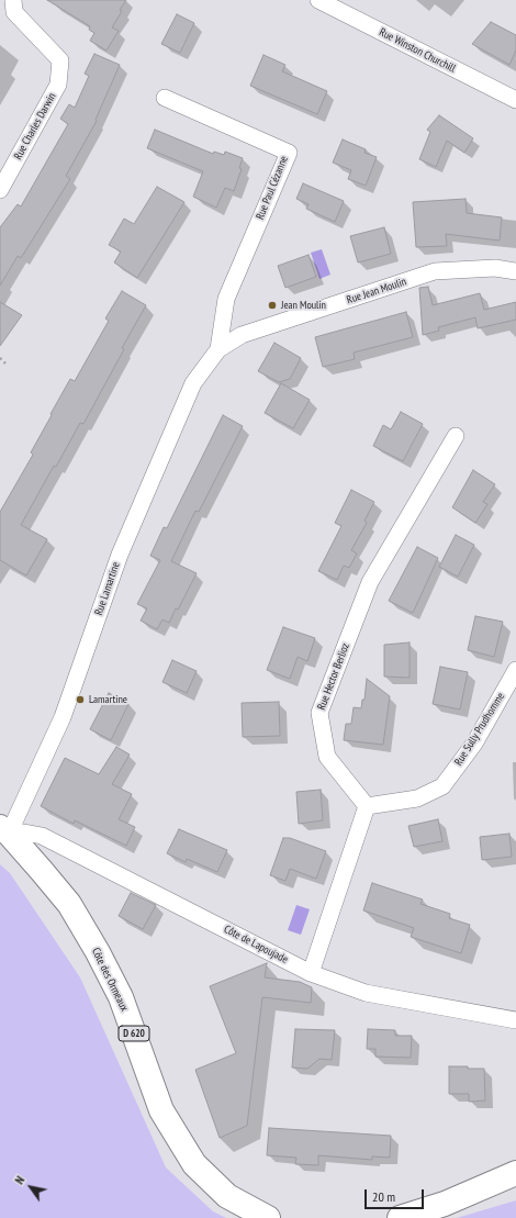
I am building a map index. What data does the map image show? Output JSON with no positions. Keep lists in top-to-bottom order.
{
  "streets": {
    "main road": ["Côte des Ormeaux", "D 620"],
    "street": [
      "Rue Winston Churchill",
      "Rue Charles Darwin",
      "Rue Paul Cézanne",
      "Rue Jean Moulin",
      "Rue Lamartine",
      "Rue Hector Berlioz",
      "Rue Sully Prudhomme",
      "Côte de Lapoujade"
    ]
  },
  "crossings": [
    ["Rue Paul Cézanne", "Rue Jean Moulin"],
    ["Rue Paul Cézanne", "Rue Lamartine"],
    ["Rue Jean Moulin", "Rue Lamartine"],
    ["Rue Lamartine", "Côte de Lapoujade"],
    ["Rue Lamartine", "Côte des Ormeaux"],
    ["Rue Hector Berlioz", "Rue Sully Prudhomme"],
    ["Côte de Lapoujade", "Côte des Ormeaux"]
  ],
  "places": ["Jean Moulin", "Lamartine"],
  "scale_bar": "20 m",
  "north": "top left"
}
